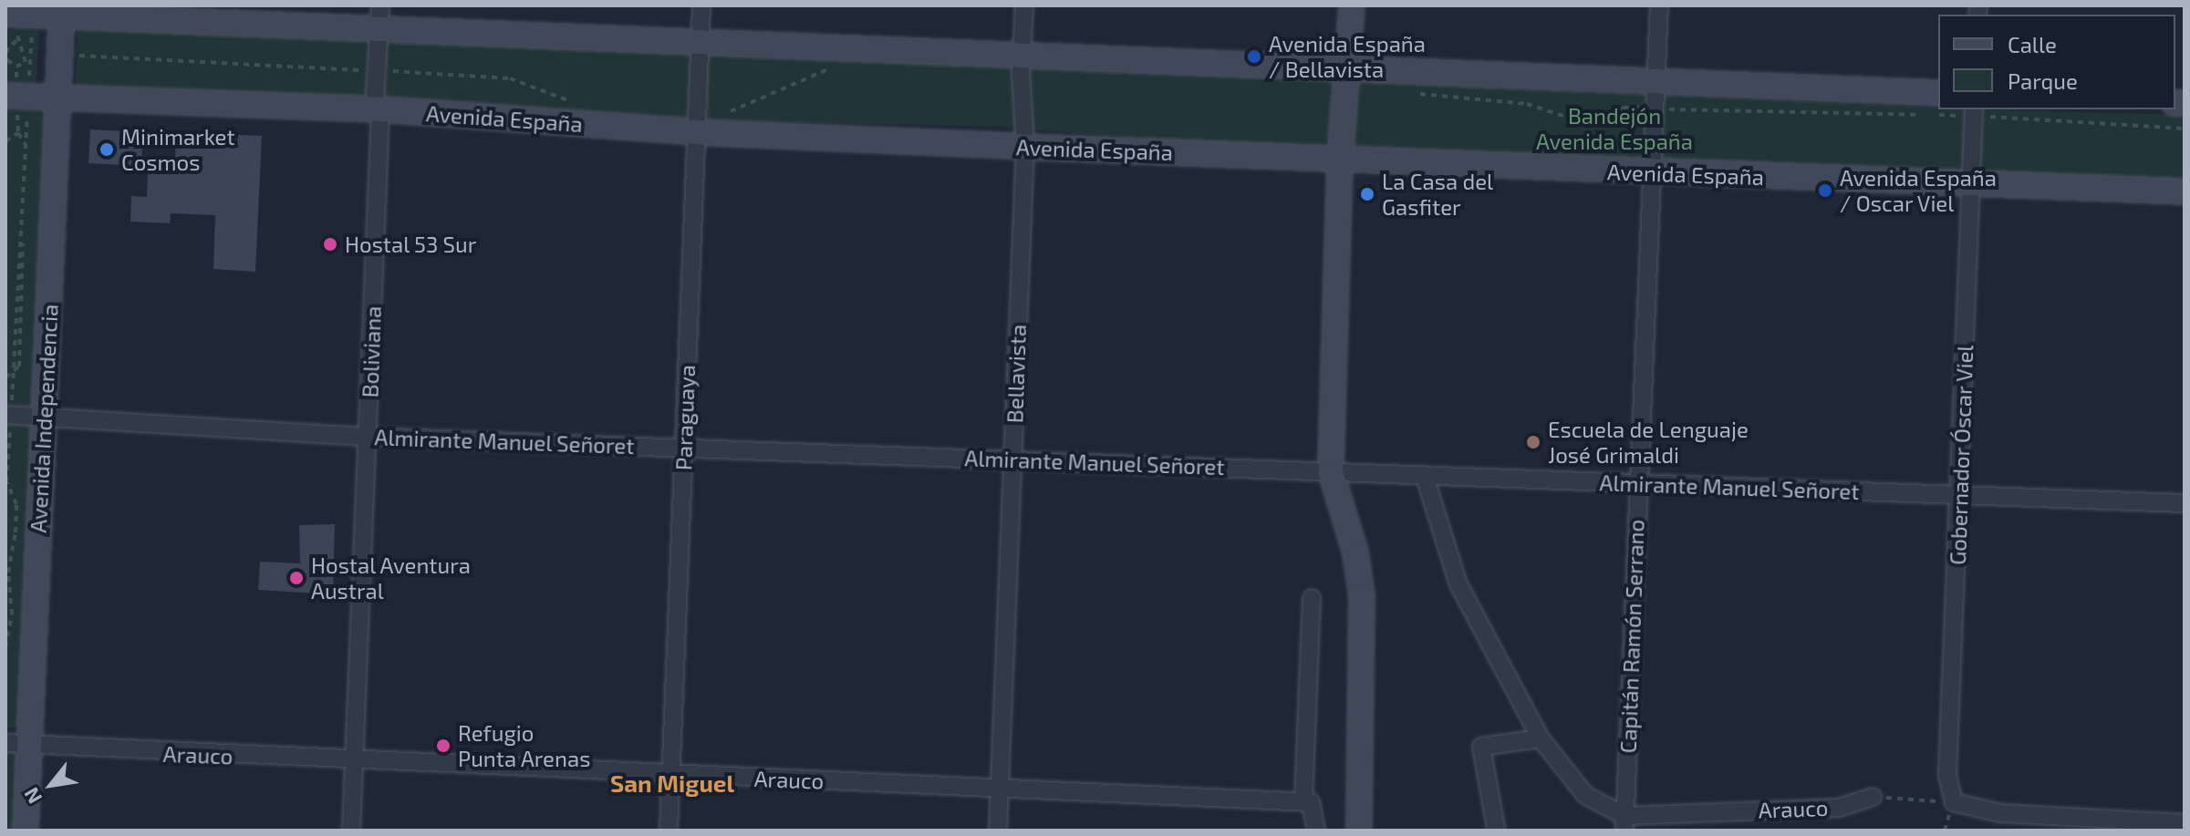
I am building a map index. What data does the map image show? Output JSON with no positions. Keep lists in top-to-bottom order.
{
  "streets": {
    "main road": ["Avenida España", "Avenida Independencia"],
    "street": [
      "Boliviana",
      "Bellavista",
      "Paraguaya",
      "Almirante Manuel Señoret",
      "Gobernador Óscar Viel",
      "Capitán Ramón Serrano",
      "Arauco"
    ]
  },
  "crossings": [
    ["Avenida España", "Boliviana"],
    ["Avenida España", "Bellavista"],
    ["Avenida España", "Paraguaya"],
    ["Avenida España", "Avenida Independencia"],
    ["Avenida España", "Gobernador Óscar Viel"],
    ["Avenida España", "Capitán Ramón Serrano"],
    ["Boliviana", "Almirante Manuel Señoret"],
    ["Boliviana", "Arauco"],
    ["Bellavista", "Almirante Manuel Señoret"],
    ["Bellavista", "Arauco"],
    ["Paraguaya", "Almirante Manuel Señoret"],
    ["Paraguaya", "Arauco"],
    ["Avenida Independencia", "Almirante Manuel Señoret"],
    ["Avenida Independencia", "Arauco"],
    ["Almirante Manuel Señoret", "Gobernador Óscar Viel"],
    ["Almirante Manuel Señoret", "Capitán Ramón Serrano"],
    ["Capitán Ramón Serrano", "Arauco"]
  ],
  "districts": ["San Miguel"],
  "parks": ["Bandejón Avenida España"],
  "places": [
    "Avenida España / Bellavista",
    "Minimarket Cosmos",
    "Avenida España / Oscar Viel",
    "La Casa del Gasfiter",
    "Hostal 53 Sur",
    "Escuela de Lenguaje José Grimaldi",
    "Hostal Aventura Austral",
    "Refugio Punta Arenas"
  ],
  "legend": ["Calle", "Parque"],
  "north": "bottom left"
}
